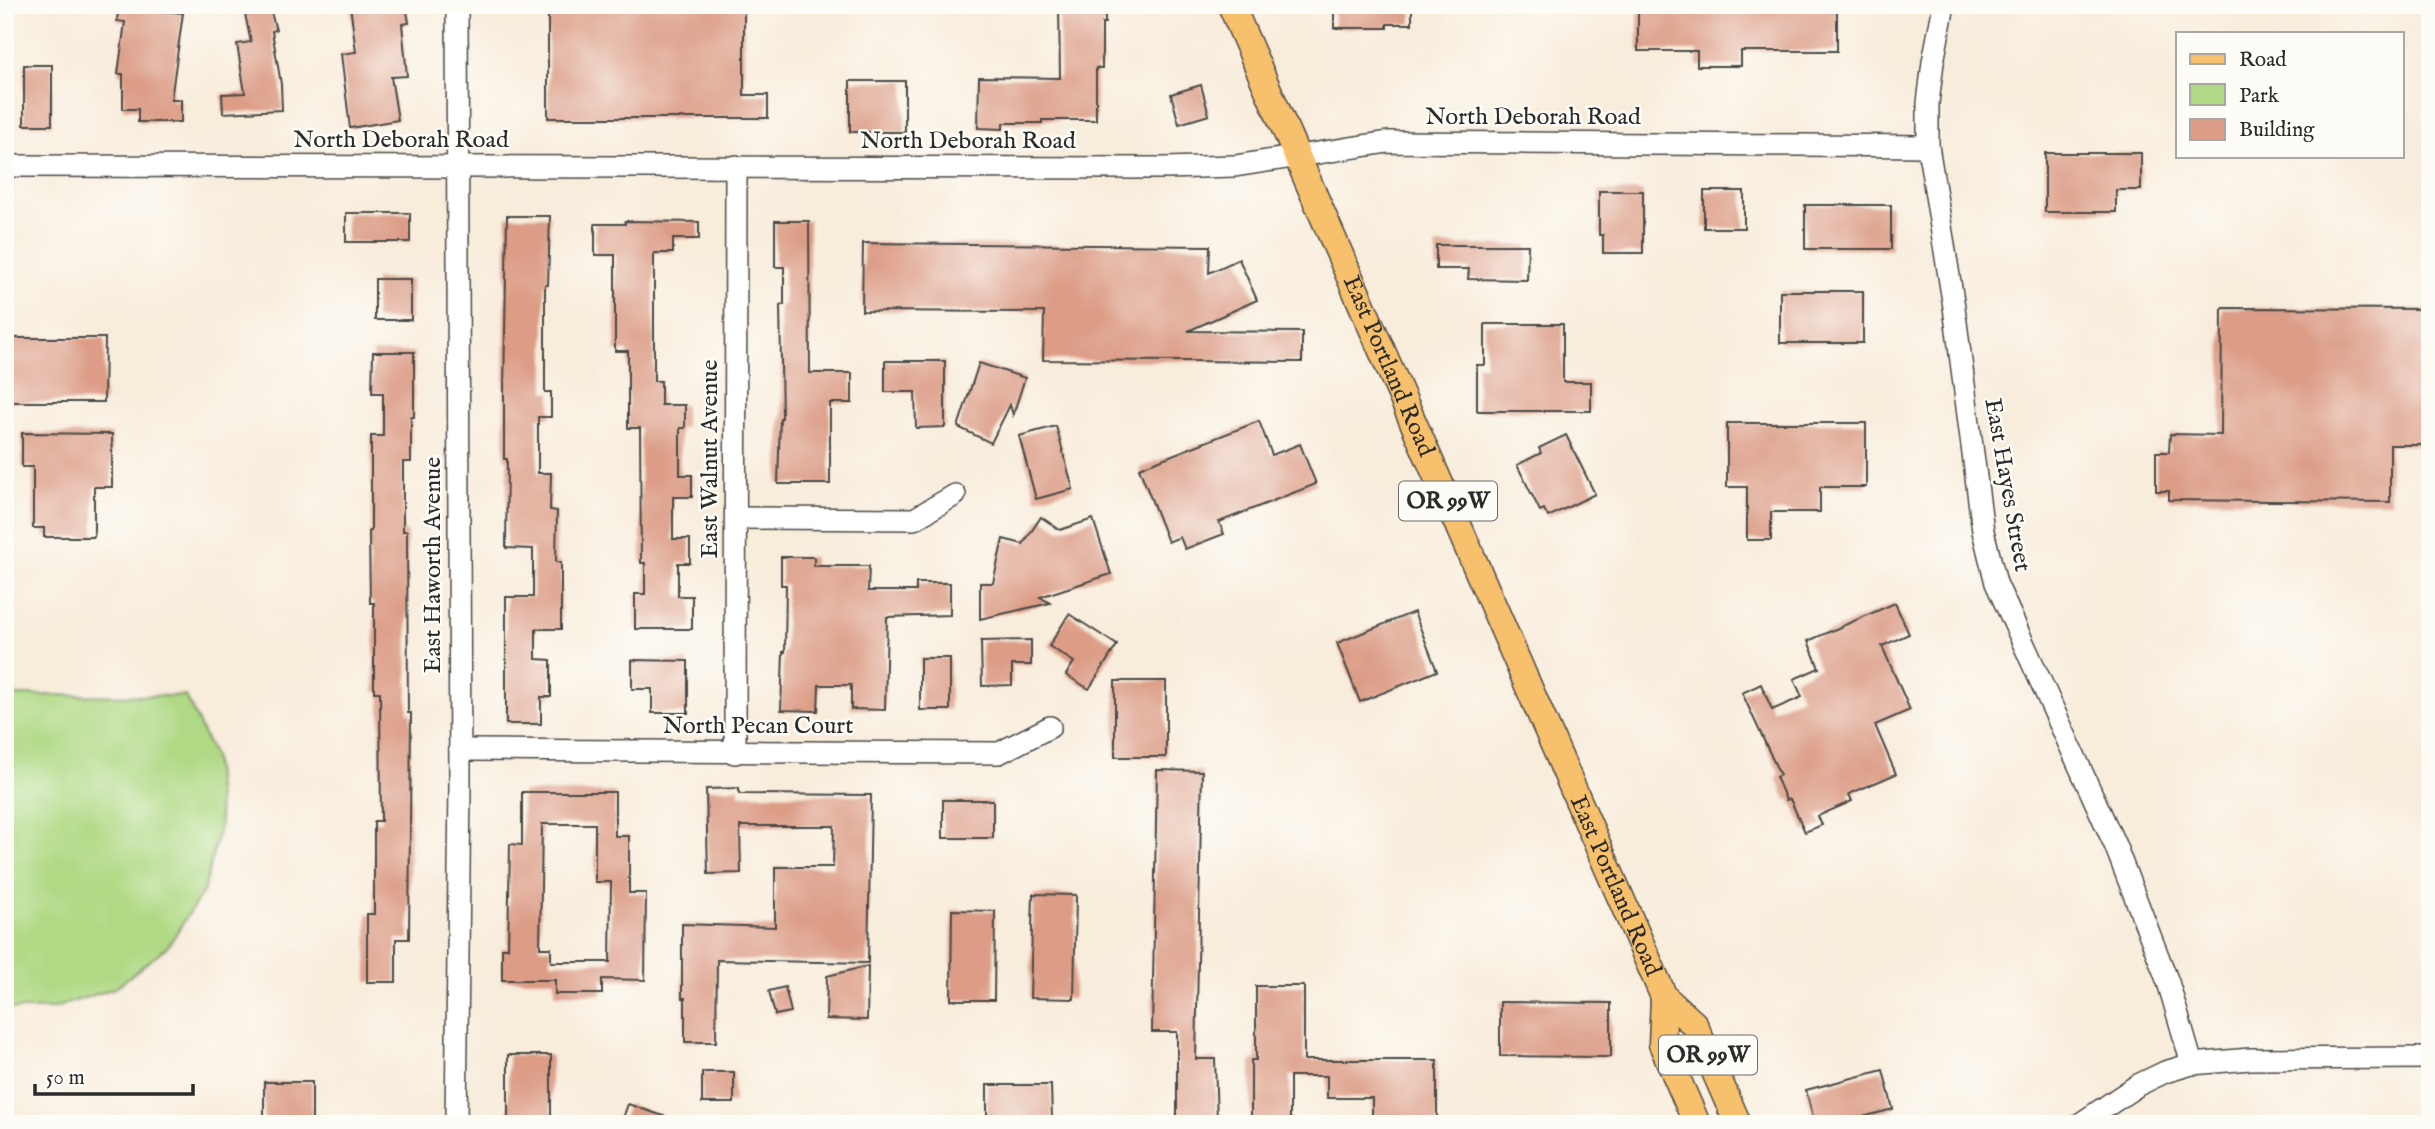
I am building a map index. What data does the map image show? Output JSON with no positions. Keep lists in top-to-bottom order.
{
  "streets": {
    "main road": ["East Portland Road", "OR 99W"],
    "street": [
      "North Deborah Road",
      "East Walnut Avenue",
      "East Hayes Street",
      "East Haworth Avenue",
      "North Pecan Court"
    ]
  },
  "crossings": [
    ["North Deborah Road", "East Portland Road"],
    ["North Deborah Road", "East Walnut Avenue"],
    ["North Deborah Road", "East Hayes Street"],
    ["North Deborah Road", "East Haworth Avenue"],
    ["East Walnut Avenue", "North Pecan Court"],
    ["East Haworth Avenue", "North Pecan Court"]
  ],
  "legend": ["Road", "Park", "Building"],
  "scale_bar": "50 m"
}
